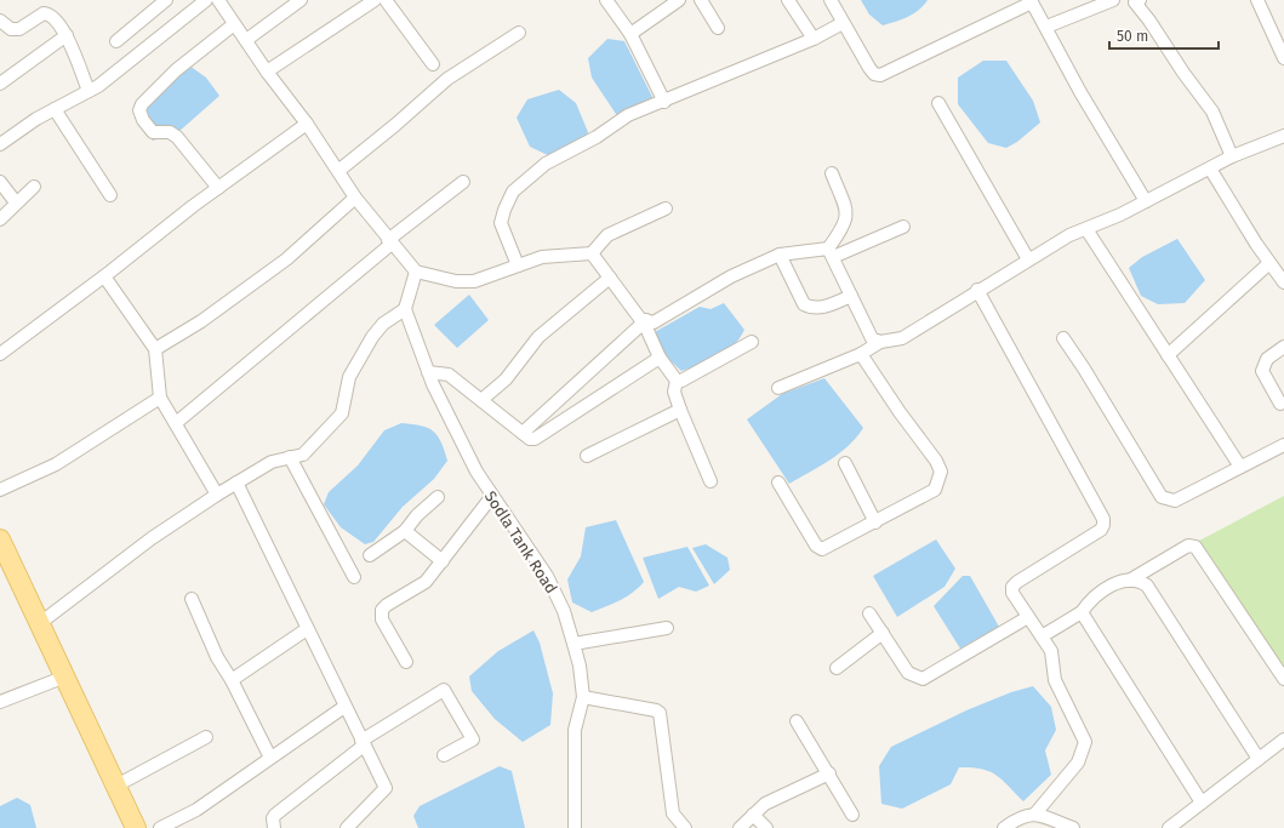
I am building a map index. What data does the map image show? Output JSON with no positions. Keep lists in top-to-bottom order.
{
  "streets": {
    "street": ["Sodla Tank Road"]
  },
  "scale_bar": "50 m"
}
